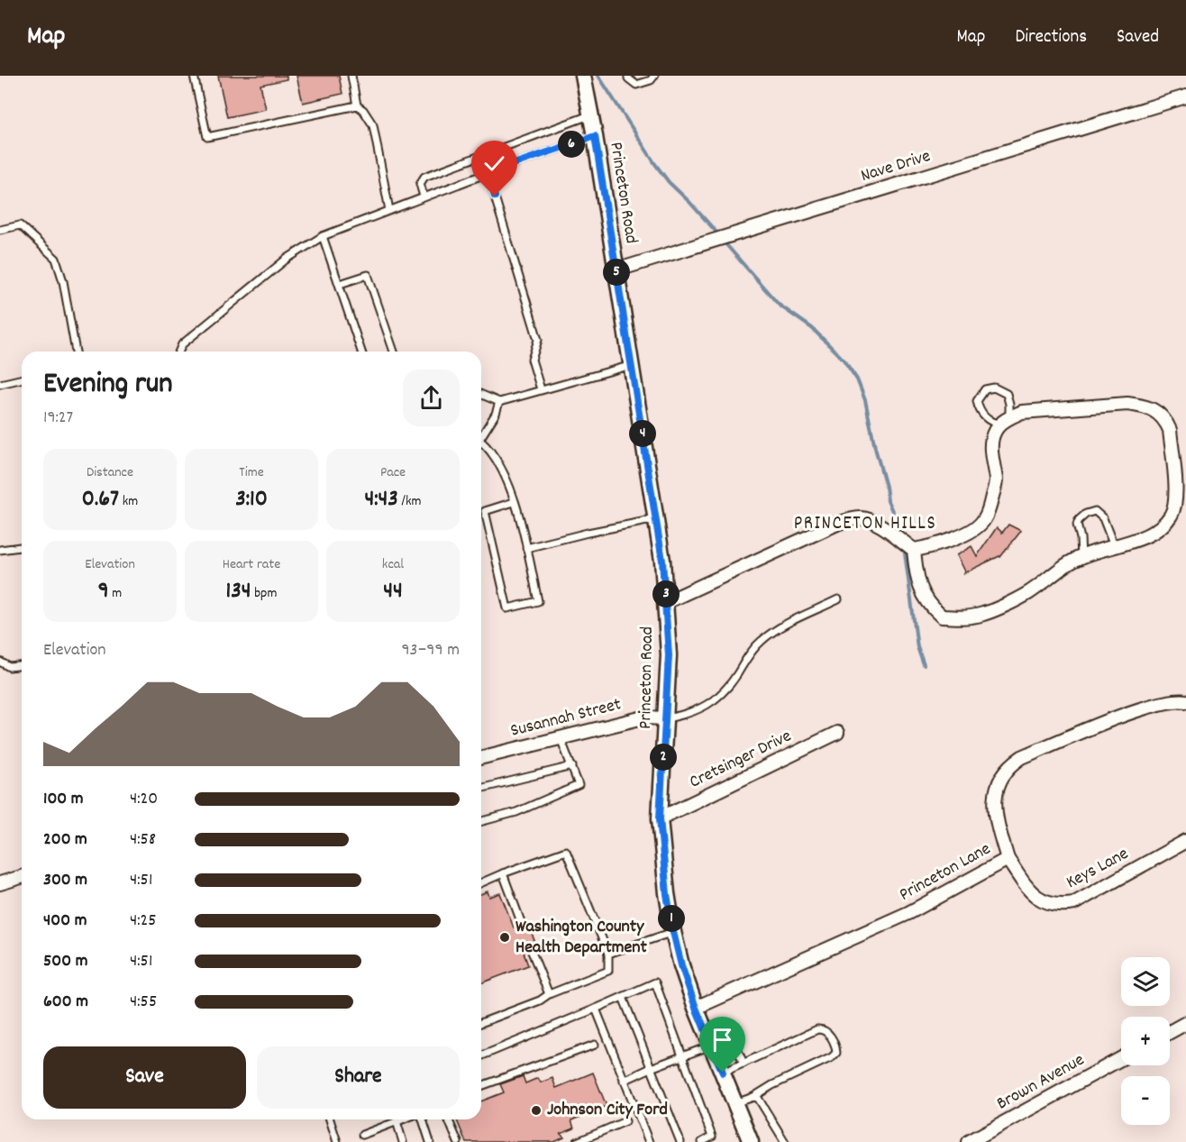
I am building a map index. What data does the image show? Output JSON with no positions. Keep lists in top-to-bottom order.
{
  "streets": {
    "street": [
      "Nave Drive",
      "Princeton Road",
      "Susannah Street",
      "Cretsinger Drive",
      "Keys Lane",
      "Princeton Lane",
      "Brown Avenue"
    ]
  },
  "crossings": [
    ["Nave Drive", "Princeton Road"],
    ["Princeton Road", "Susannah Street"],
    ["Princeton Road", "Cretsinger Drive"],
    ["Princeton Road", "Princeton Lane"],
    ["Keys Lane", "Princeton Lane"]
  ],
  "districts": ["PRINCETON HILLS"],
  "places": ["Washington County Health Department", "Johnson City Ford"],
  "page": {
    "header": "Map",
    "nav": ["Map", "Directions", "Saved"],
    "pins": [
      "6",
      "5",
      "4",
      "3",
      "2",
      "1"
    ],
    "heading": ["Evening run", "19:27"],
    "stats": [
      ["Distance", "0.67 km"],
      ["Time", "3:10"],
      ["Pace", "4:43 /km"],
      ["Elevation", "9 m"],
      ["Heart rate", "134 bpm"],
      ["kcal", "44"]
    ],
    "chart": ["Elevation", "93–99 m"],
    "list": [
      {
        "name": "100 m",
        "note": "4:20"
      },
      {
        "name": "200 m",
        "note": "4:58"
      },
      {
        "name": "300 m",
        "note": "4:51"
      },
      {
        "name": "400 m",
        "note": "4:25"
      },
      {
        "name": "500 m",
        "note": "4:51"
      },
      {
        "name": "600 m",
        "note": "4:55"
      }
    ],
    "map_buttons": ["+", "−"],
    "buttons": ["Save", "Share"]
  }
}
